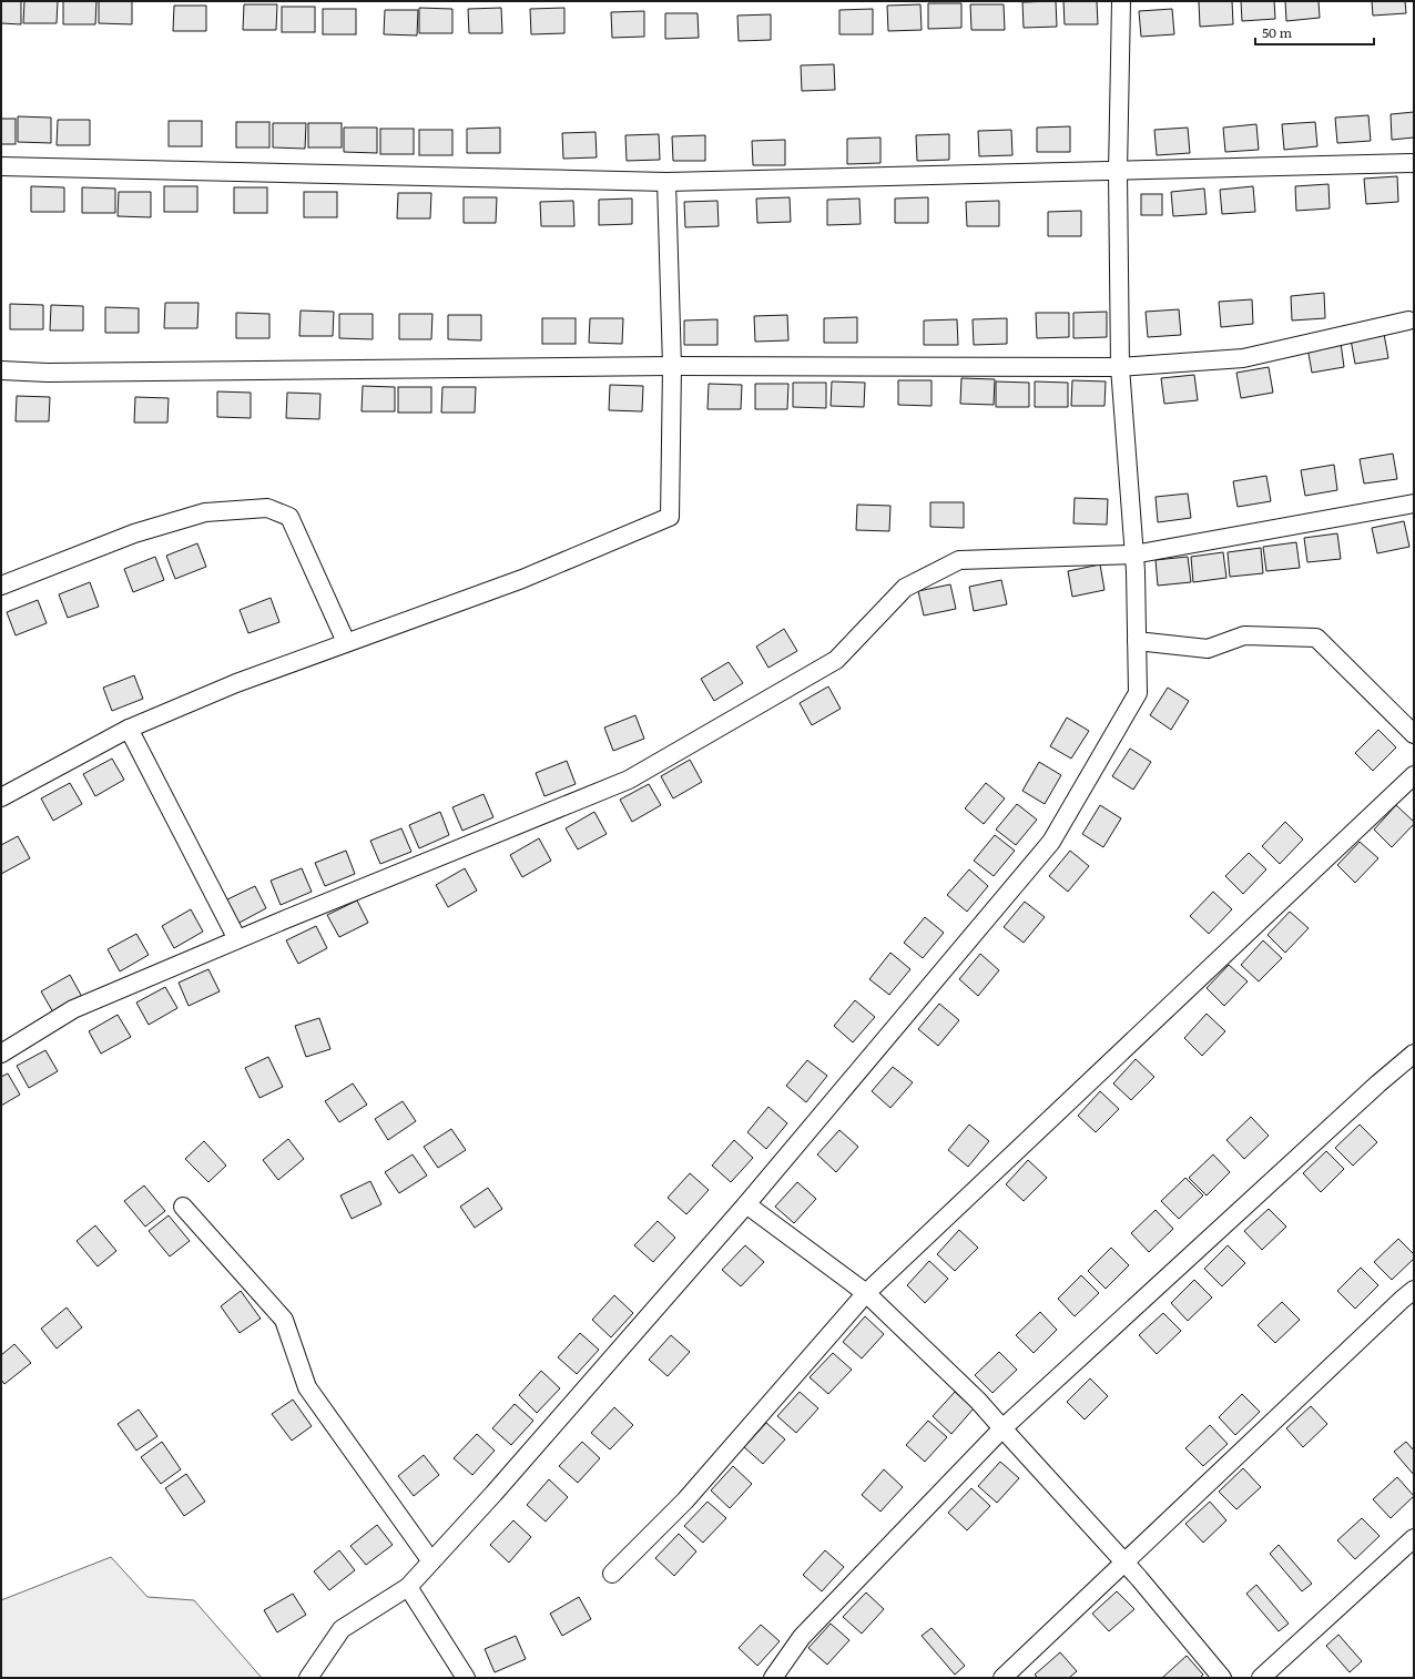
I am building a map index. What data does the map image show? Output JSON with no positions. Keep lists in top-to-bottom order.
{
  "scale_bar": "50 m"
}
